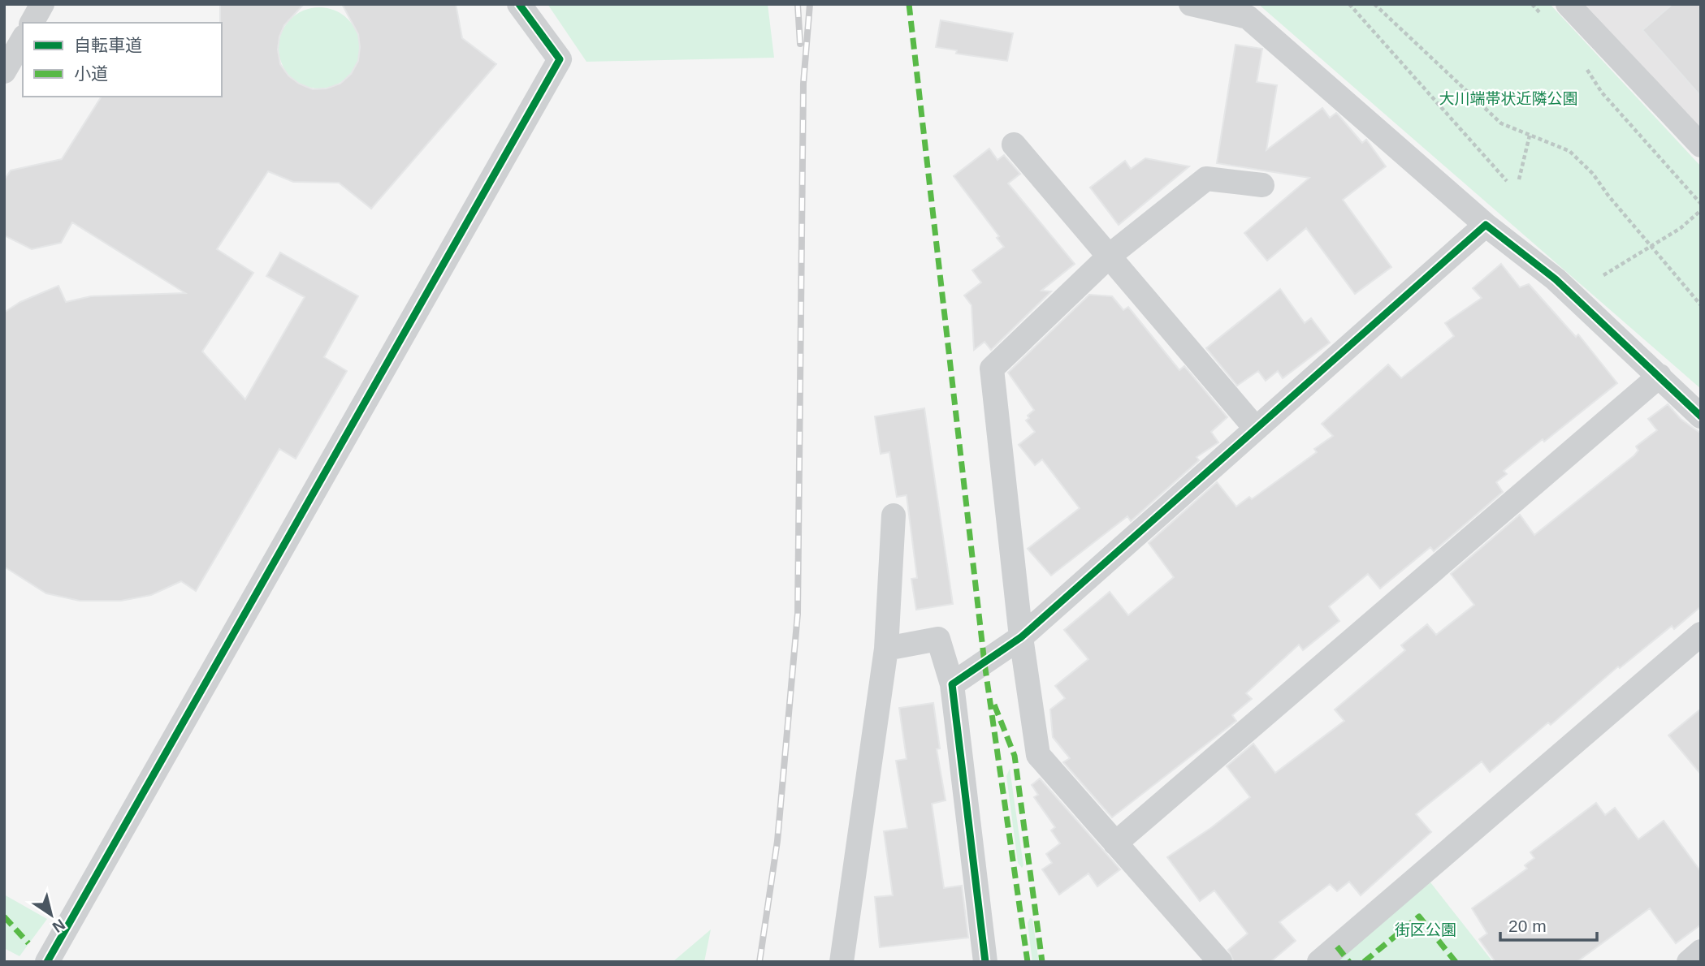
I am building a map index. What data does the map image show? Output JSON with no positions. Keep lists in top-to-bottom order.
{
  "parks": ["大川端帯状近隣公園", "街区公園"],
  "legend": ["自転車道", "小道"],
  "scale_bar": "20 m",
  "north": "bottom right"
}
